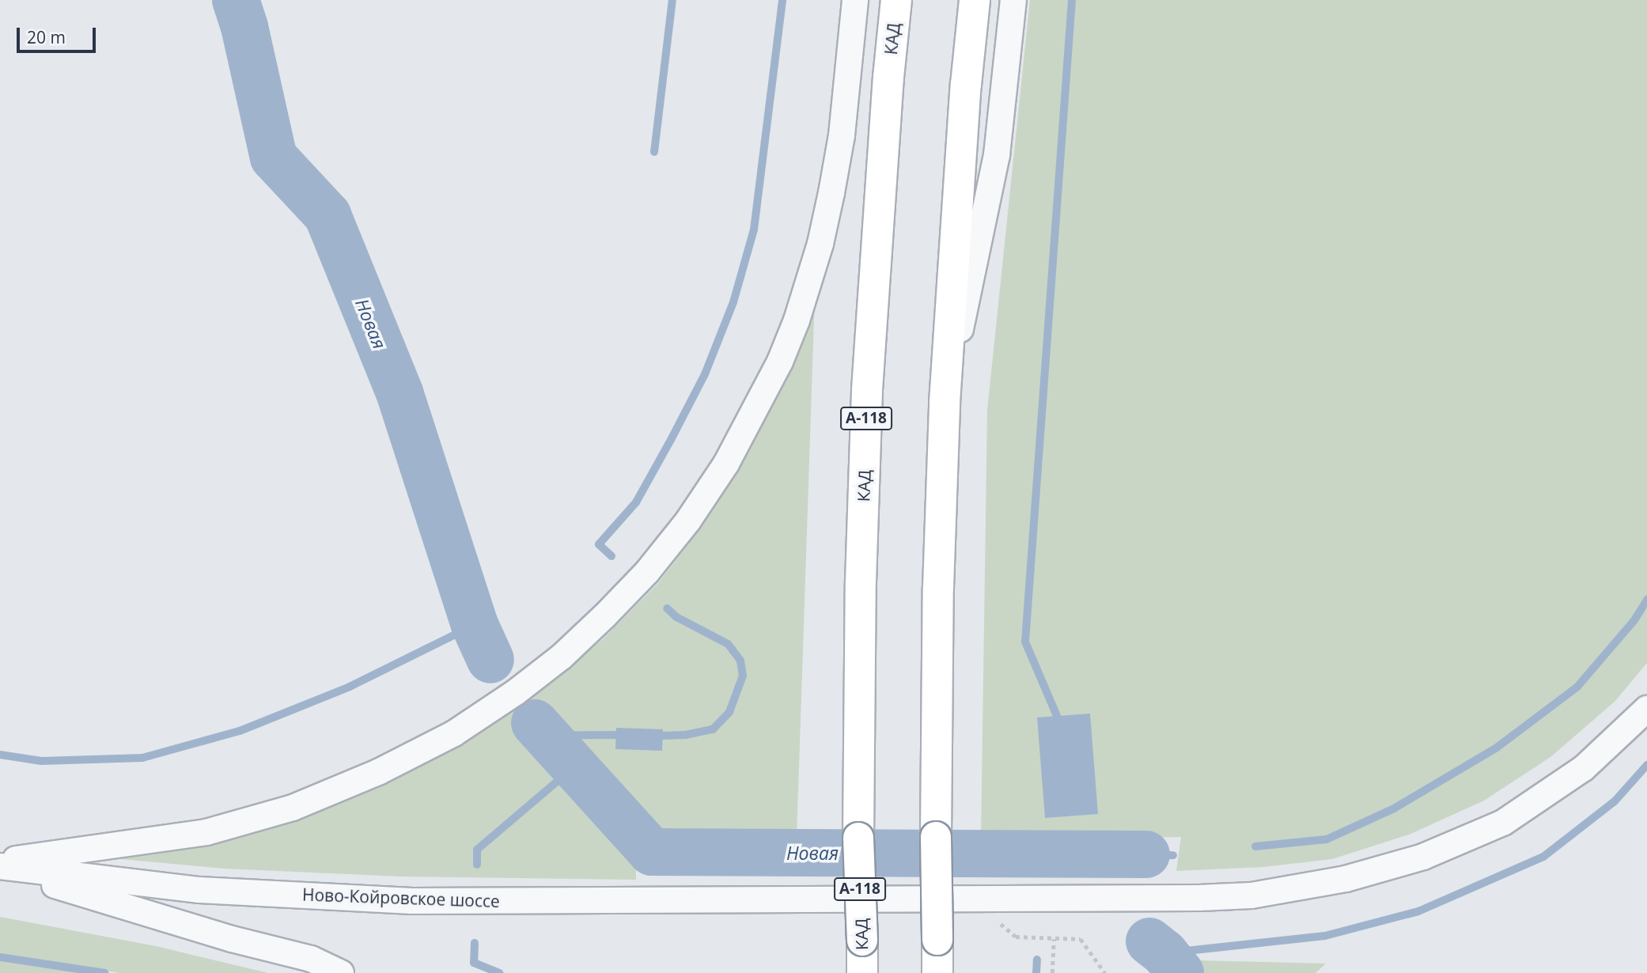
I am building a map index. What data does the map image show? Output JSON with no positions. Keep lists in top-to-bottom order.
{
  "streets": {
    "highway": ["КАД", "А-118"],
    "street": ["Ново-Койровское шоссе"]
  },
  "water": ["Новая"],
  "scale_bar": "20 m"
}
